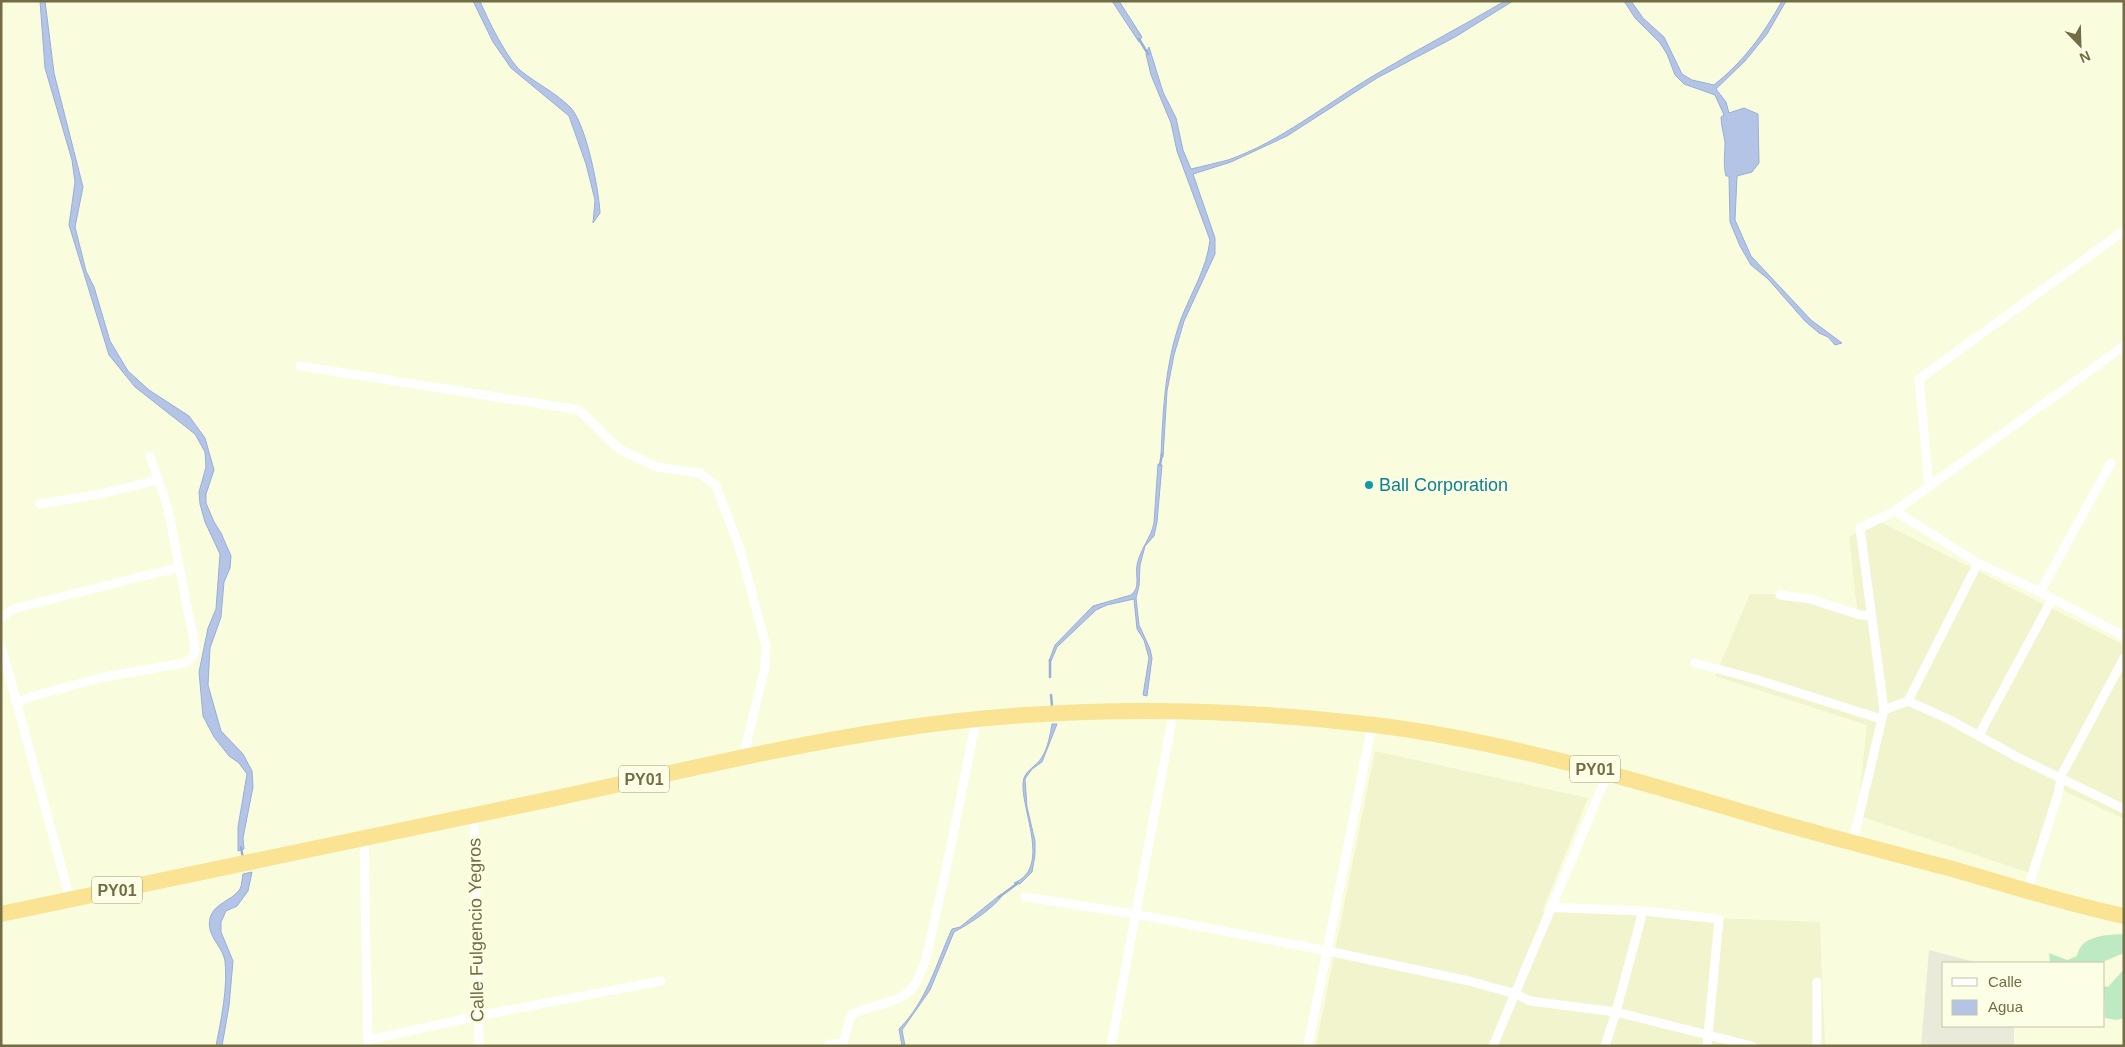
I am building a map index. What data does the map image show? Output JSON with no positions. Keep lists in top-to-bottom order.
{
  "streets": {
    "highway": ["PY01"],
    "street": ["Calle Fulgencio Yegros"]
  },
  "crossings": [
    ["PY01", "Calle Fulgencio Yegros"]
  ],
  "places": ["Ball Corporation"],
  "legend": ["Calle", "Agua"],
  "north": "bottom right"
}
